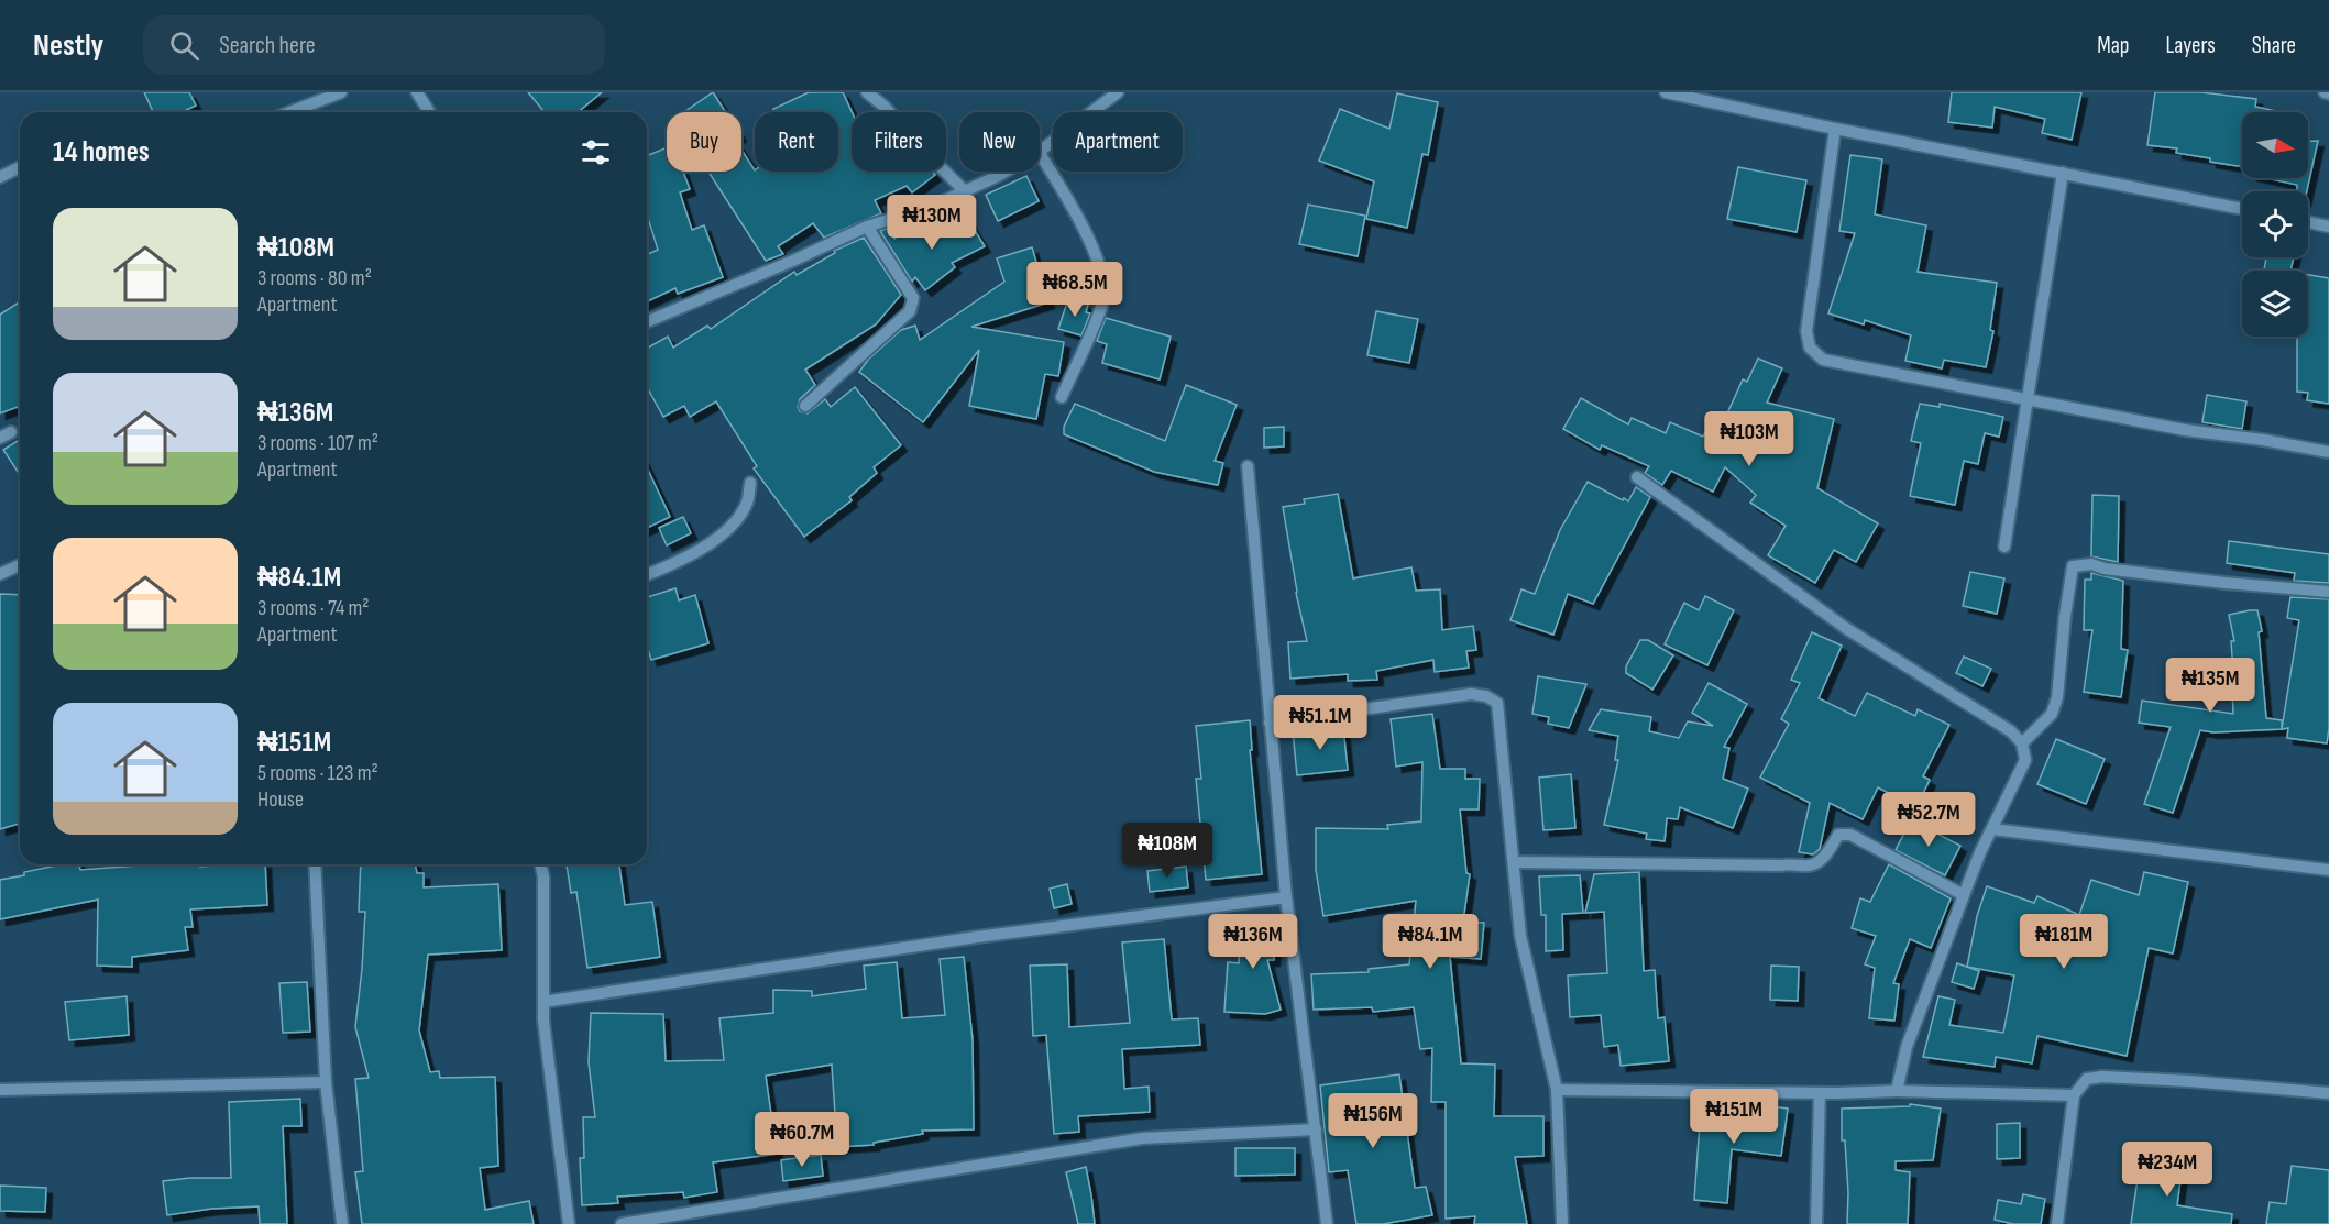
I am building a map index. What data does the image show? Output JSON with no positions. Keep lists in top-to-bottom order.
{
  "north": "right",
  "page": {
    "header": "Nestly",
    "search": "Search here",
    "nav": ["Map", "Layers", "Share"],
    "chip": [
      "Buy",
      "Rent",
      "Filters",
      "New",
      "Apartment"
    ],
    "heading": "14 homes",
    "list": [
      {
        "name": "₦108M",
        "note": "3 rooms · 80 m² · Apartment"
      },
      {
        "name": "₦136M",
        "note": "3 rooms · 107 m² · Apartment"
      },
      {
        "name": "₦84.1M",
        "note": "3 rooms · 74 m² · Apartment"
      },
      {
        "name": "₦151M",
        "note": "5 rooms · 123 m² · House"
      }
    ],
    "price": [
      "₦130M",
      "₦68.5M",
      "₦103M",
      "₦135M",
      "₦51.1M",
      "₦52.7M",
      "₦108M",
      "₦136M",
      "₦84.1M",
      "₦181M",
      "₦151M",
      "₦156M",
      "₦60.7M",
      "₦234M"
    ]
  }
}
